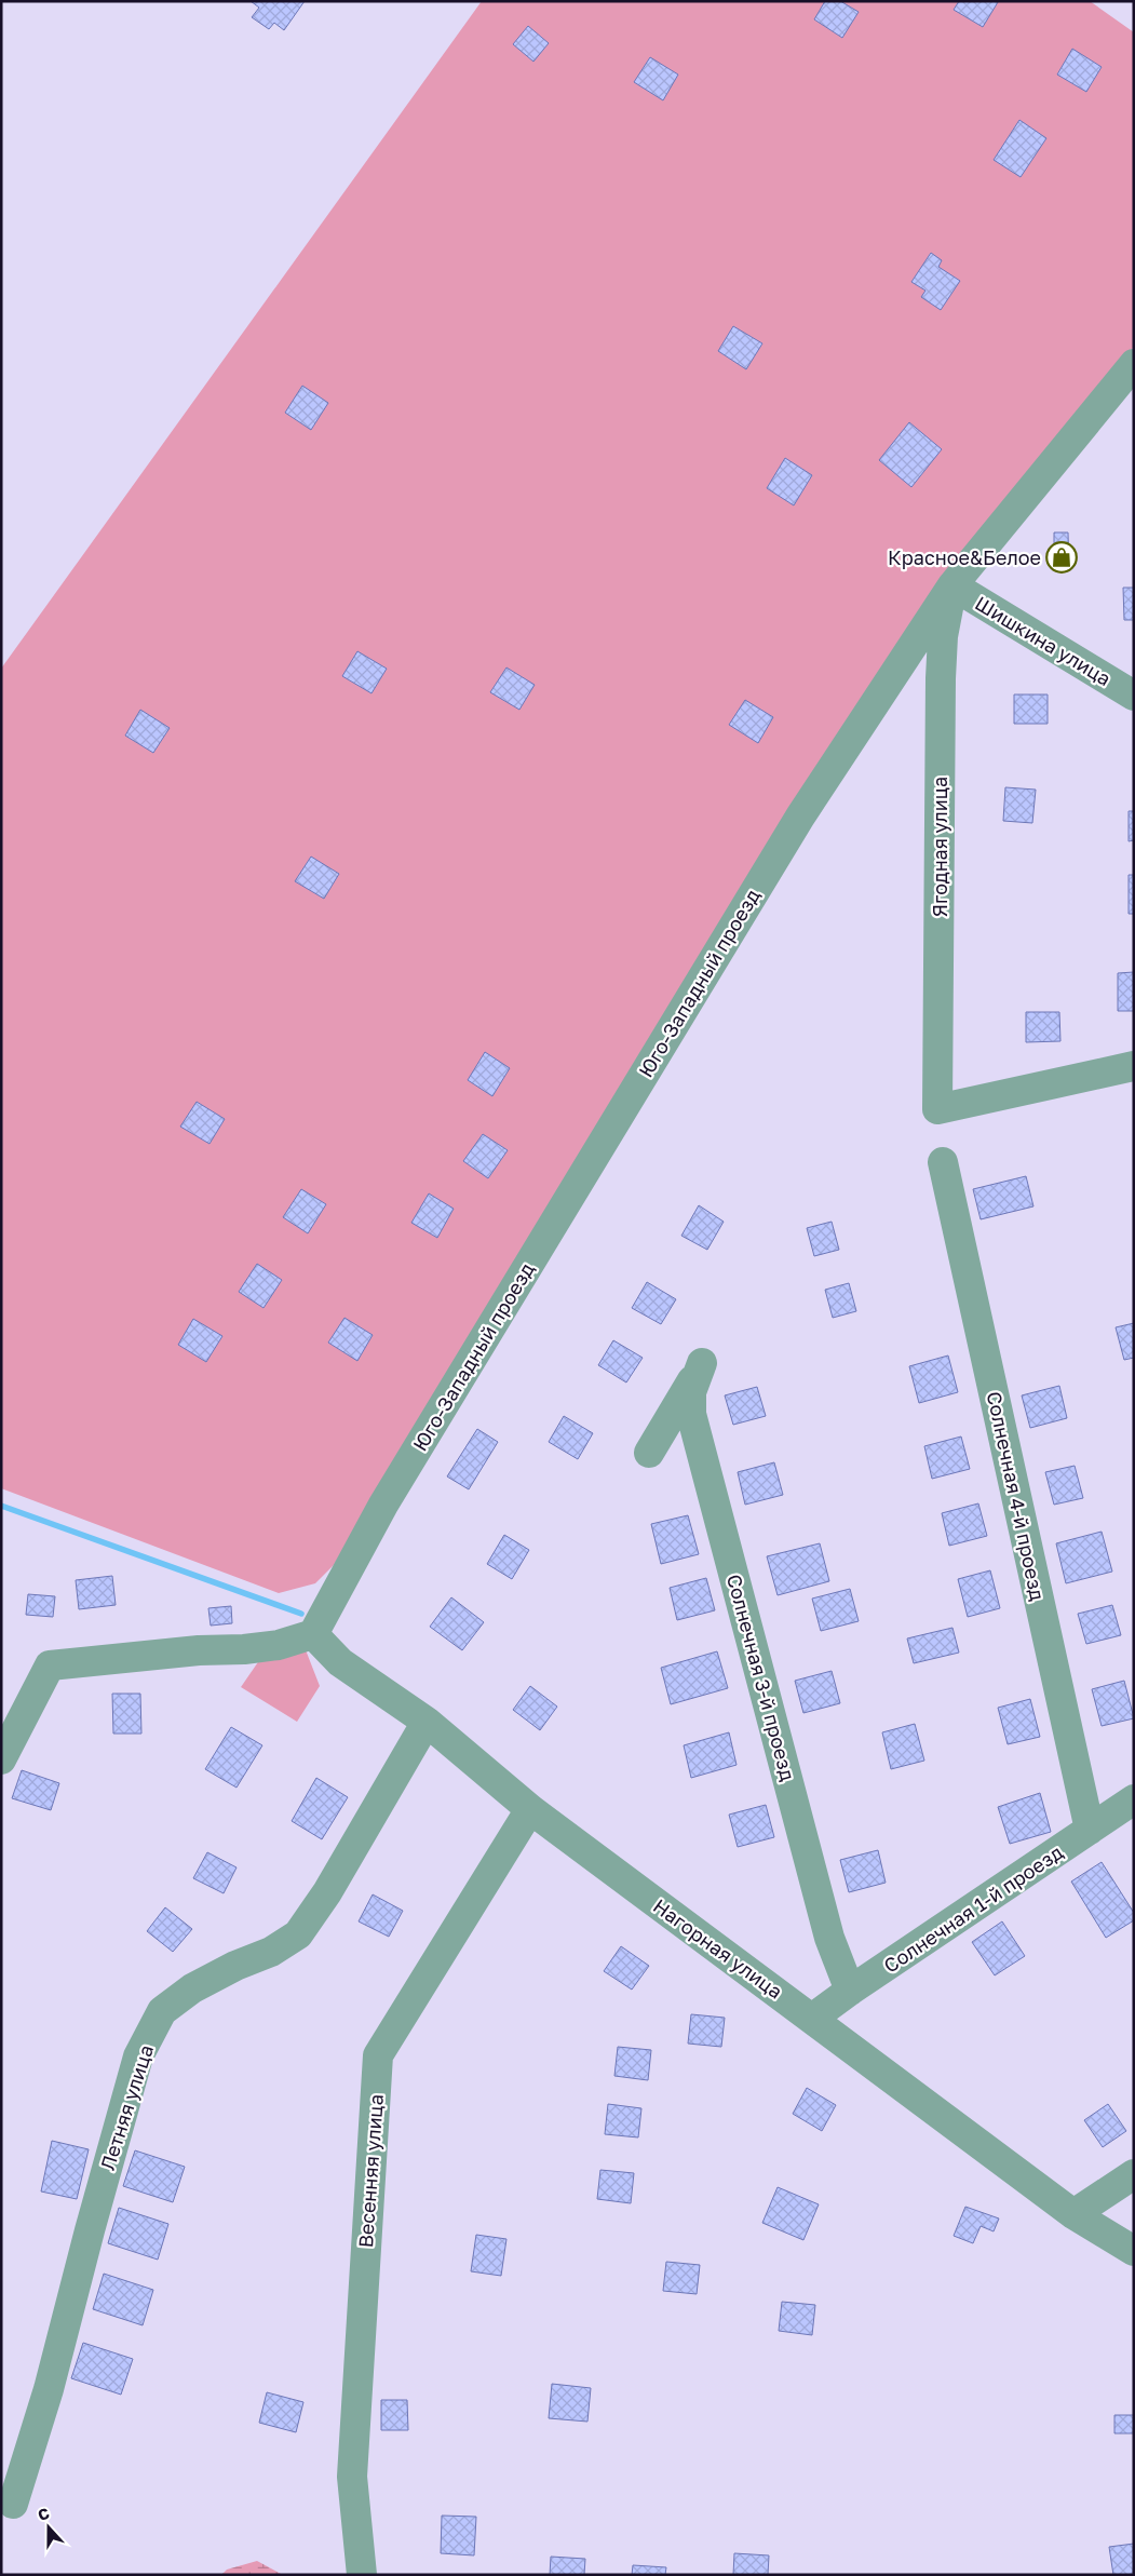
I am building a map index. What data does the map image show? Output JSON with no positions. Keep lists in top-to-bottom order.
{
  "streets": {
    "street": [
      "Шишкина улица",
      "Ягодная улица",
      "Юго-Западный проезд",
      "Солнечная 4-й проезд",
      "Солнечная 3-й проезд",
      "Солнечная 1-й проезд",
      "Нагорная улица",
      "Летняя улица",
      "Весенняя улица"
    ]
  },
  "crossings": [
    ["Шишкина улица", "Ягодная улица"],
    ["Шишкина улица", "Юго-Западный проезд"],
    ["Ягодная улица", "Юго-Западный проезд"],
    ["Юго-Западный проезд", "Нагорная улица"],
    ["Солнечная 4-й проезд", "Солнечная 1-й проезд"],
    ["Солнечная 3-й проезд", "Солнечная 1-й проезд"],
    ["Солнечная 1-й проезд", "Нагорная улица"],
    ["Нагорная улица", "Летняя улица"],
    ["Нагорная улица", "Весенняя улица"]
  ],
  "places": {
    "shop": ["Красное&Белое"]
  },
  "north": "top"
}
